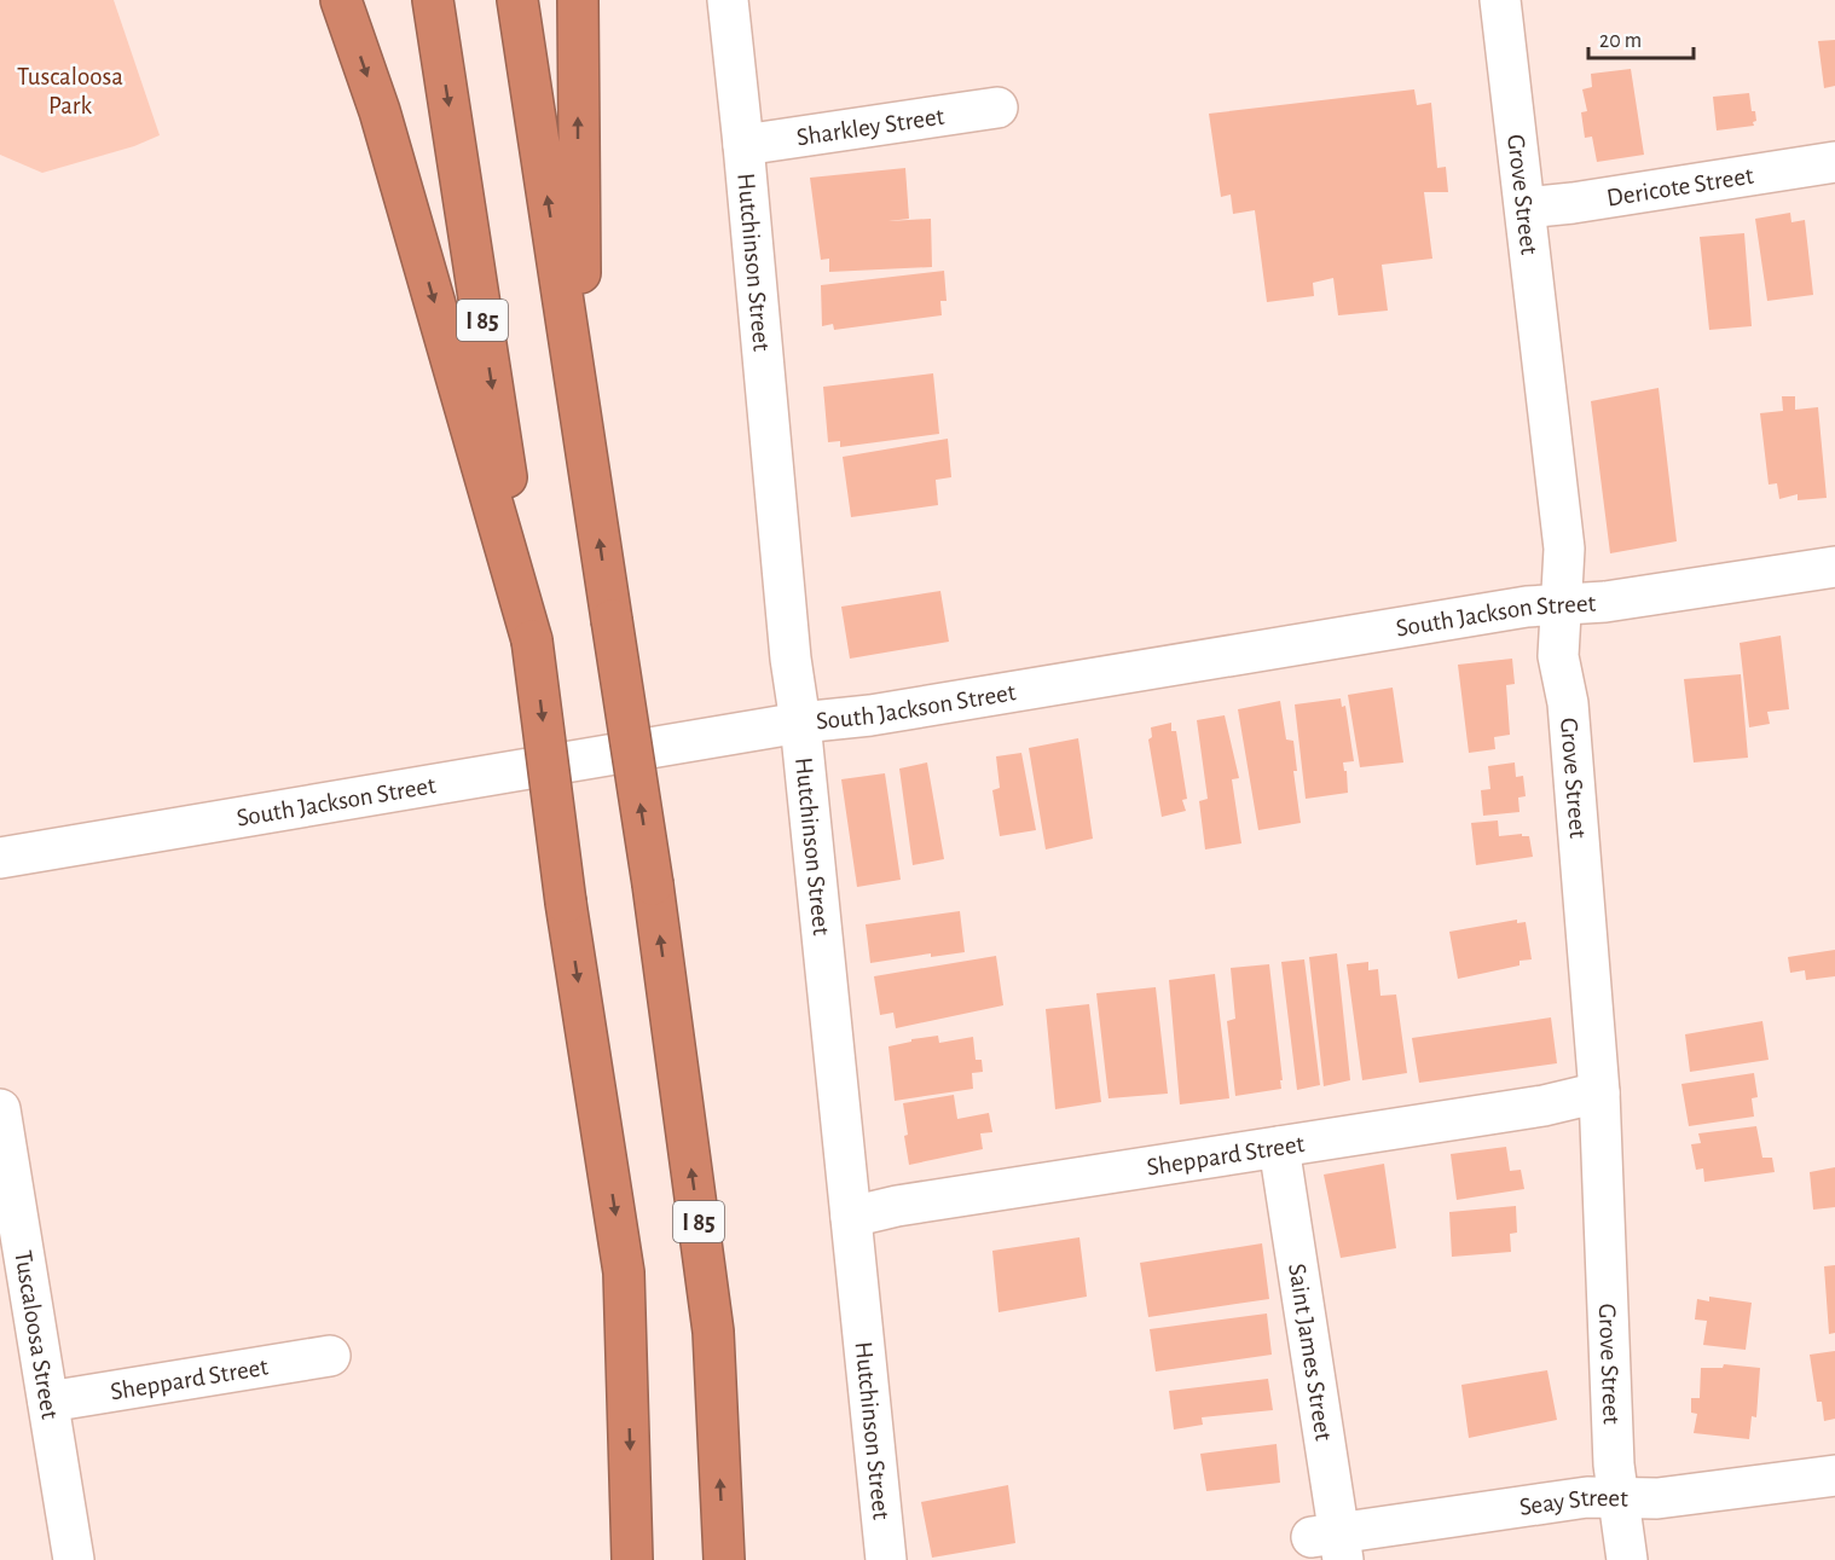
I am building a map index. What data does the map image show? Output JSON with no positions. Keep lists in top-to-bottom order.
{
  "streets": {
    "highway": ["I 85"],
    "street": [
      "Sharkley Street",
      "Dericote Street",
      "Grove Street",
      "Hutchinson Street",
      "South Jackson Street",
      "Sheppard Street",
      "Tuscaloosa Street",
      "Saint James Street",
      "Seay Street"
    ]
  },
  "crossings": [
    ["Sharkley Street", "Hutchinson Street"],
    ["Dericote Street", "Grove Street"],
    ["Grove Street", "South Jackson Street"],
    ["Grove Street", "Sheppard Street"],
    ["Grove Street", "Seay Street"],
    ["Hutchinson Street", "South Jackson Street"],
    ["Hutchinson Street", "Sheppard Street"],
    ["Sheppard Street", "Tuscaloosa Street"],
    ["Sheppard Street", "Saint James Street"],
    ["Saint James Street", "Seay Street"]
  ],
  "parks": ["Tuscaloosa Park"],
  "scale_bar": "20 m"
}
